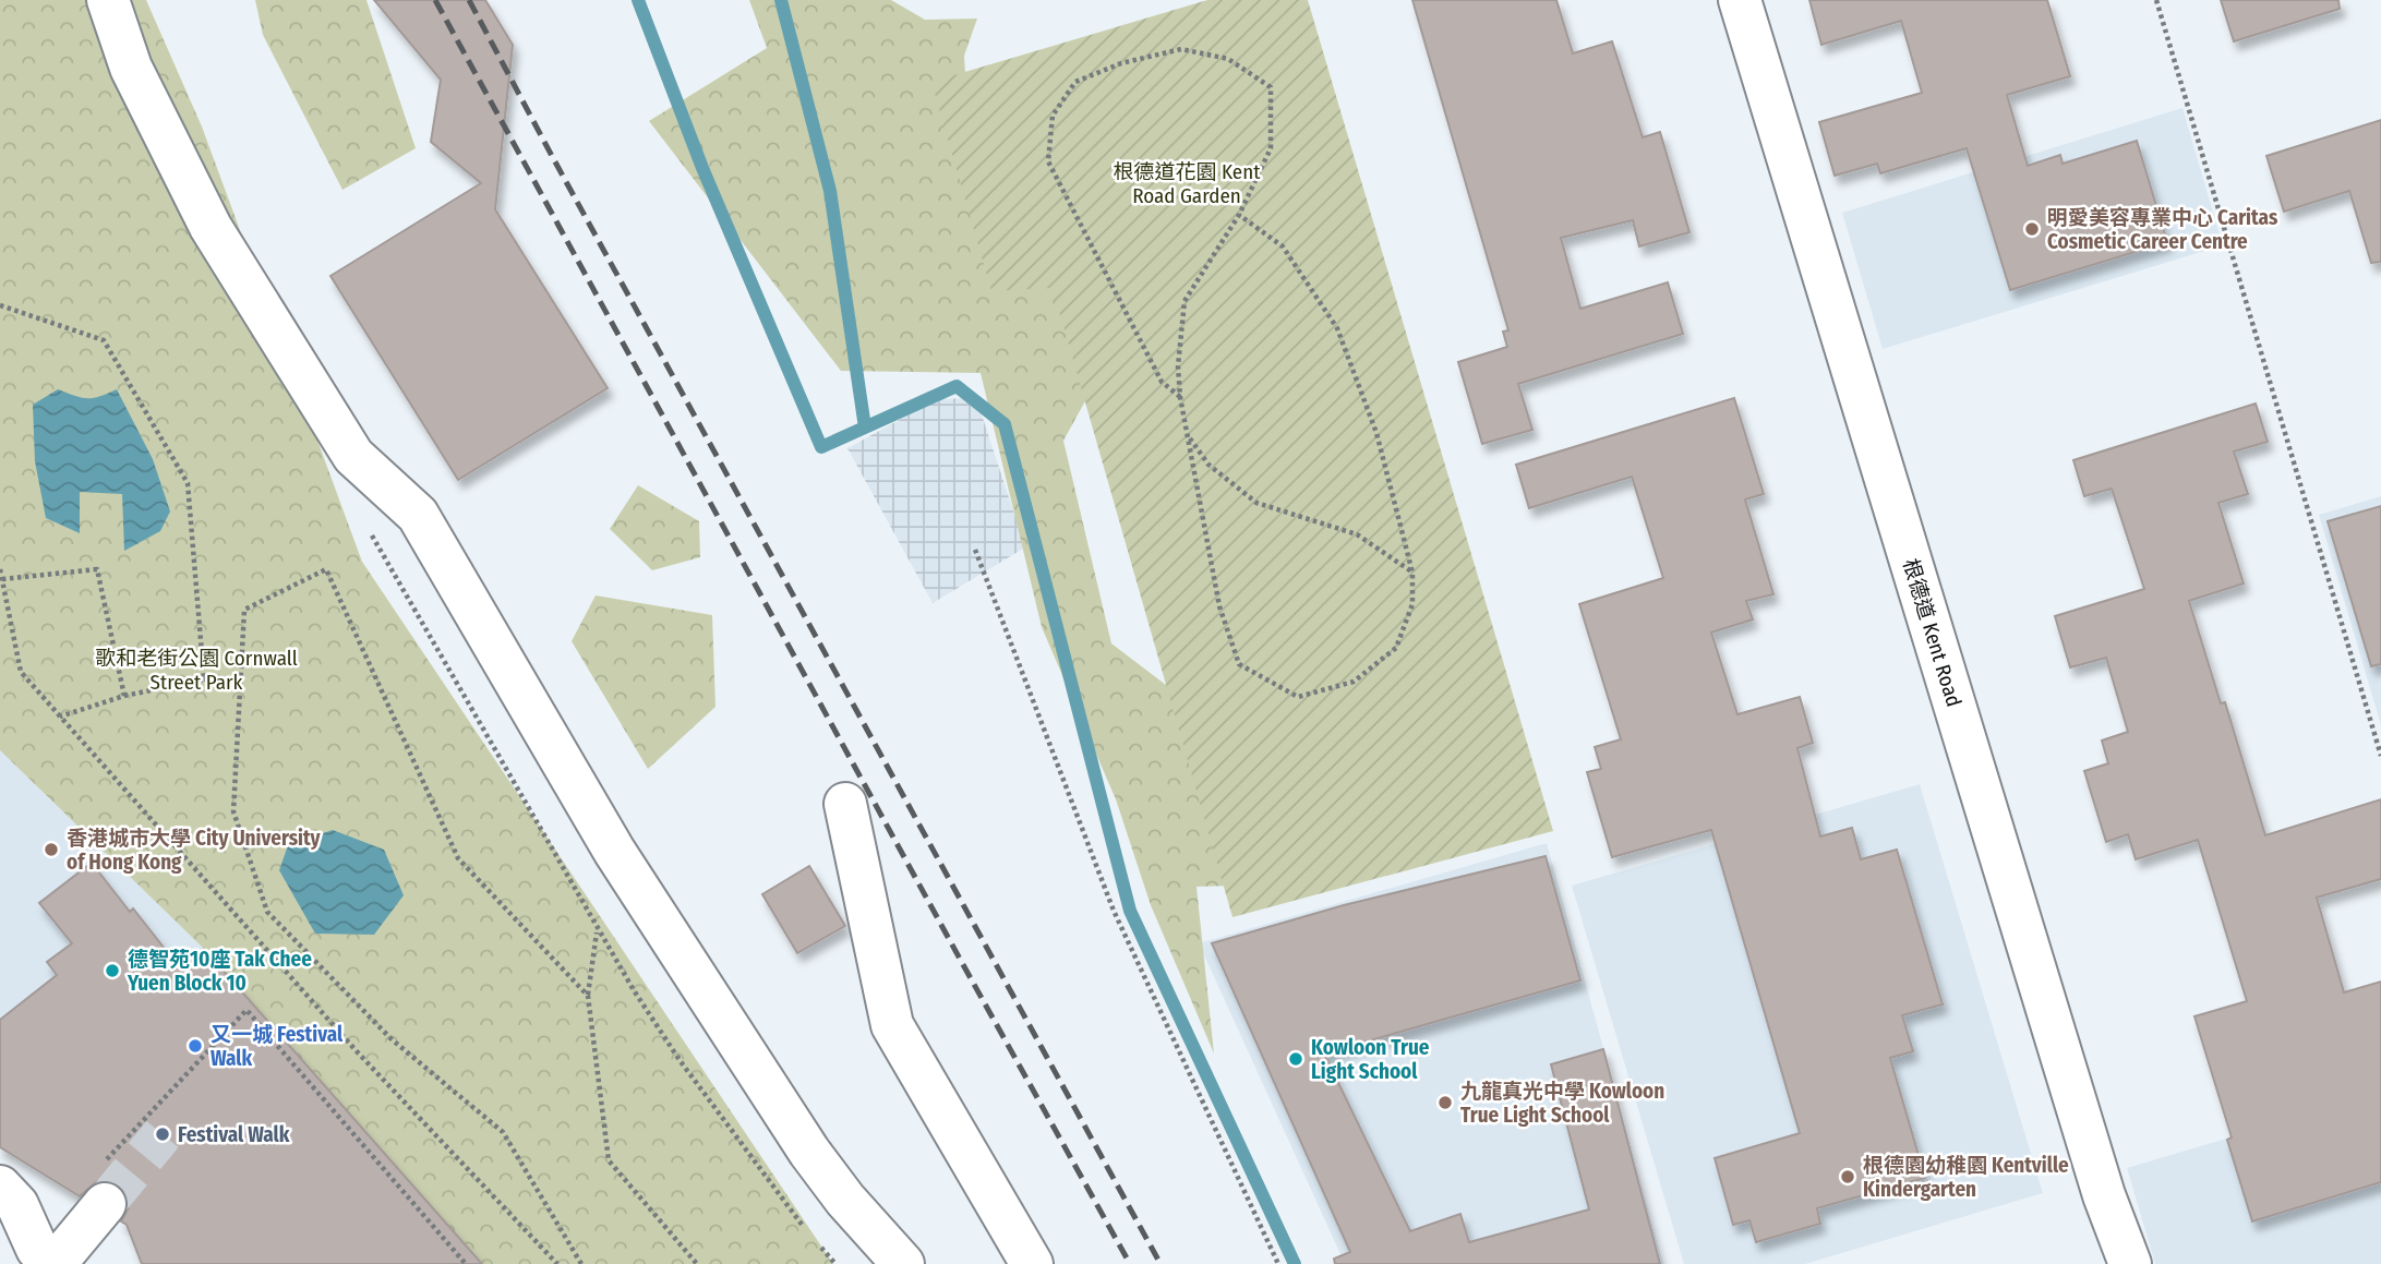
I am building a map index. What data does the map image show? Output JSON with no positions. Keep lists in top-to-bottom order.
{
  "streets": {
    "street": ["根德道 Kent Road"]
  },
  "parks": ["根德道花園 Kent Road Garden", "歌和老街公園 Cornwall Street Park"],
  "places": [
    "明愛美容專業中心 Caritas Cosmetic Career Centre",
    "香港城市大學 City University of Hong Kong",
    "德智苑10座 Tak Chee Yuen Block 10",
    "又一城 Festival Walk",
    "Kowloon True Light School",
    "九龍真光中學 Kowloon True Light School",
    "Festival Walk",
    "根德園幼稚園 Kentville Kindergarten"
  ]
}
